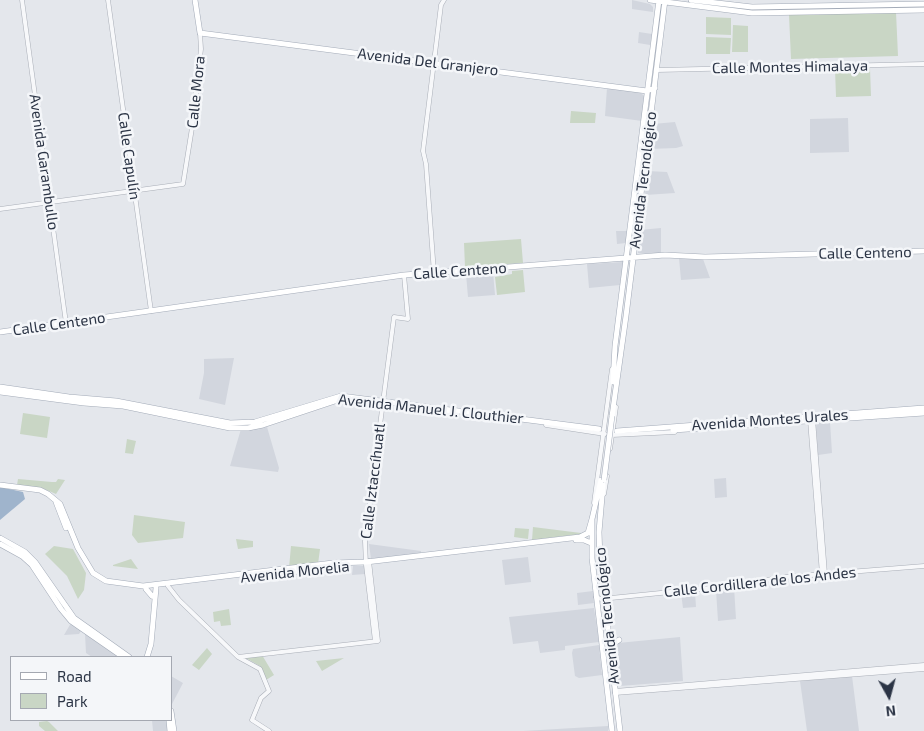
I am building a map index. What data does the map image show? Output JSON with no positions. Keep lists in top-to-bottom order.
{
  "streets": {
    "main road": [
      "Avenida Del Granjero",
      "Calle Mora",
      "Avenida Tecnológico",
      "Calle Centeno",
      "Avenida Manuel J. Clouthier",
      "Avenida Montes Urales",
      "Avenida Morelia"
    ],
    "street": [
      "Calle Montes Himalaya",
      "Calle Capulín",
      "Avenida Garambullo",
      "Calle Iztaccíhuatl",
      "Calle Cordillera de los Andes"
    ]
  },
  "crossings": [
    ["Avenida Del Granjero", "Calle Mora"],
    ["Avenida Del Granjero", "Avenida Tecnológico"],
    ["Calle Montes Himalaya", "Avenida Tecnológico"],
    ["Calle Mora", "Calle Capulín"],
    ["Calle Capulín", "Calle Centeno"],
    ["Avenida Garambullo", "Calle Centeno"],
    ["Avenida Tecnológico", "Calle Centeno"],
    ["Avenida Tecnológico", "Avenida Manuel J. Clouthier"],
    ["Avenida Tecnológico", "Avenida Montes Urales"],
    ["Avenida Tecnológico", "Avenida Morelia"],
    ["Avenida Tecnológico", "Calle Cordillera de los Andes"],
    ["Calle Centeno", "Calle Iztaccíhuatl"],
    ["Avenida Manuel J. Clouthier", "Calle Iztaccíhuatl"],
    ["Calle Iztaccíhuatl", "Avenida Morelia"]
  ],
  "legend": ["Road", "Park"],
  "north": "bottom"
}
